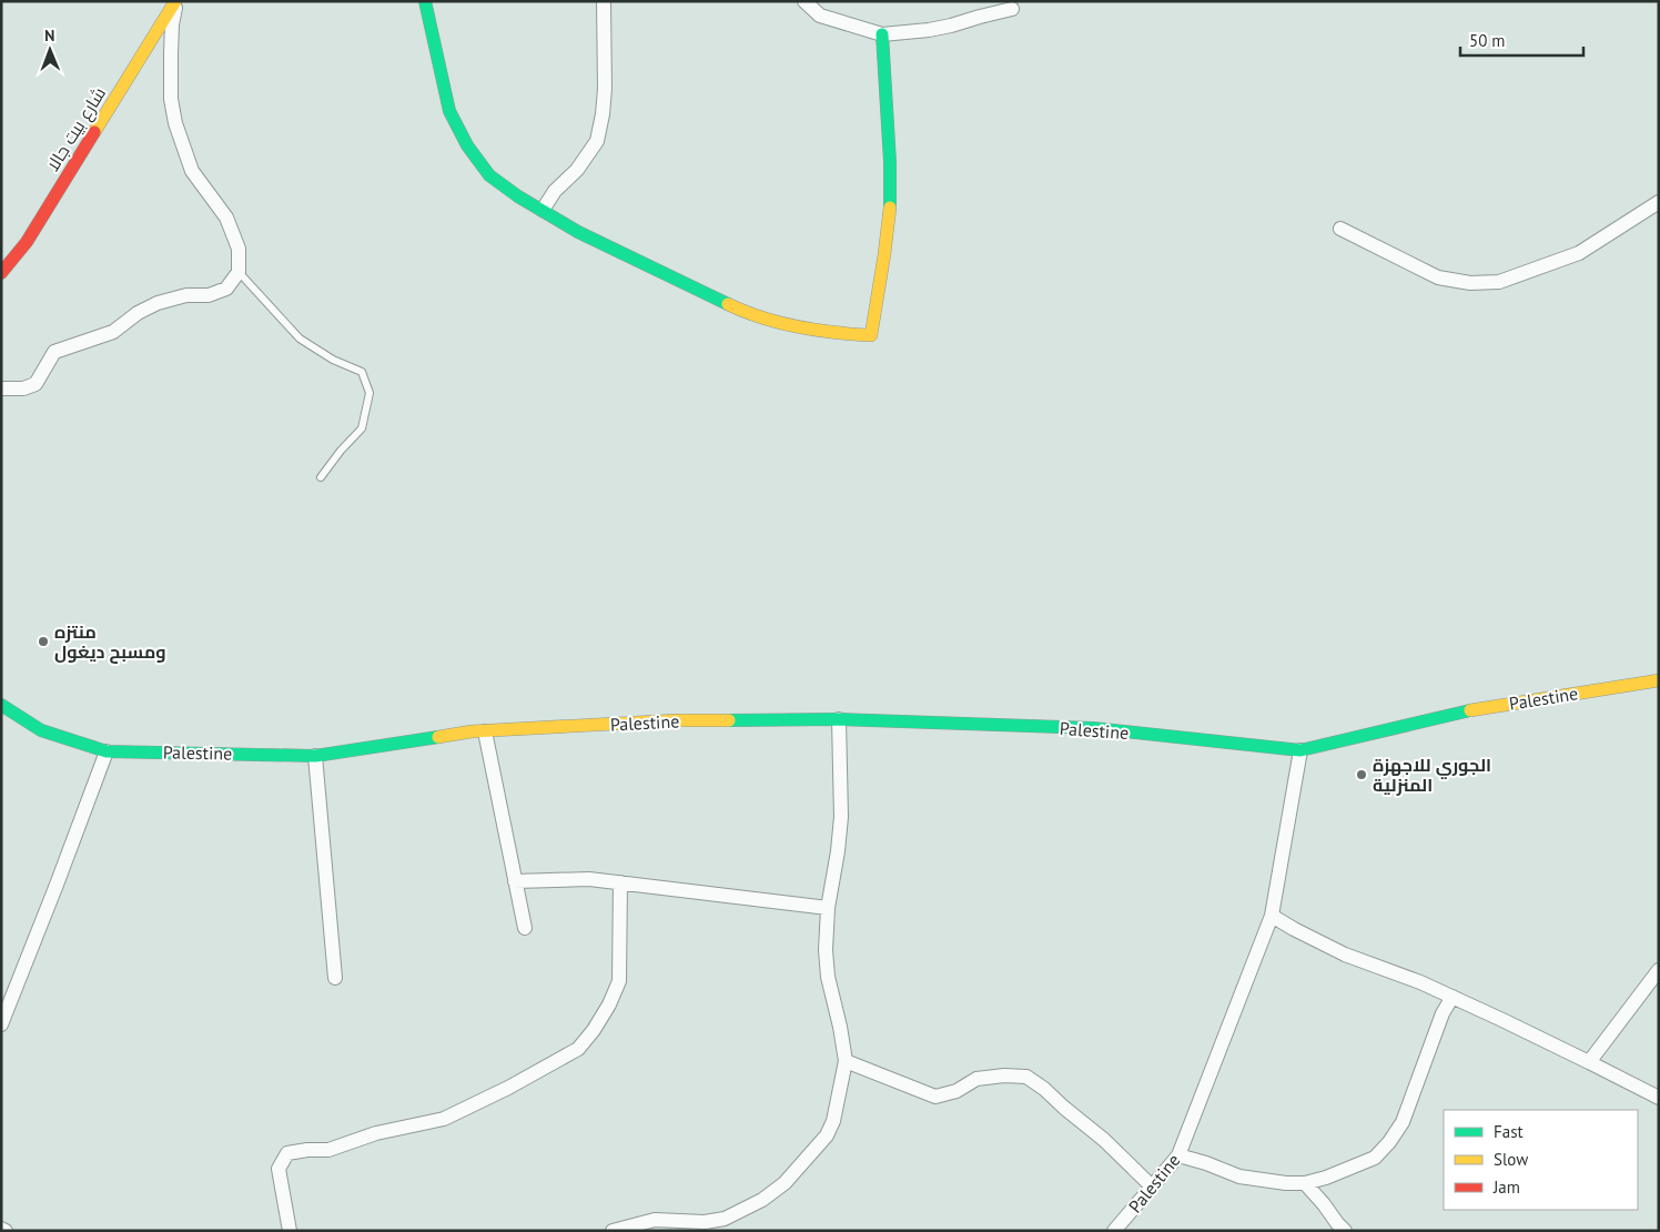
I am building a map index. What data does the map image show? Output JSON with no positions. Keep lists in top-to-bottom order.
{
  "streets": {
    "street": ["شارع بيت جالا", "Palestine"]
  },
  "places": ["منتزه ومسبح ديغول", "الجوري للاجهزة المنزلية"],
  "legend": ["Fast", "Slow", "Jam"],
  "scale_bar": "50 m",
  "north": "top"
}
